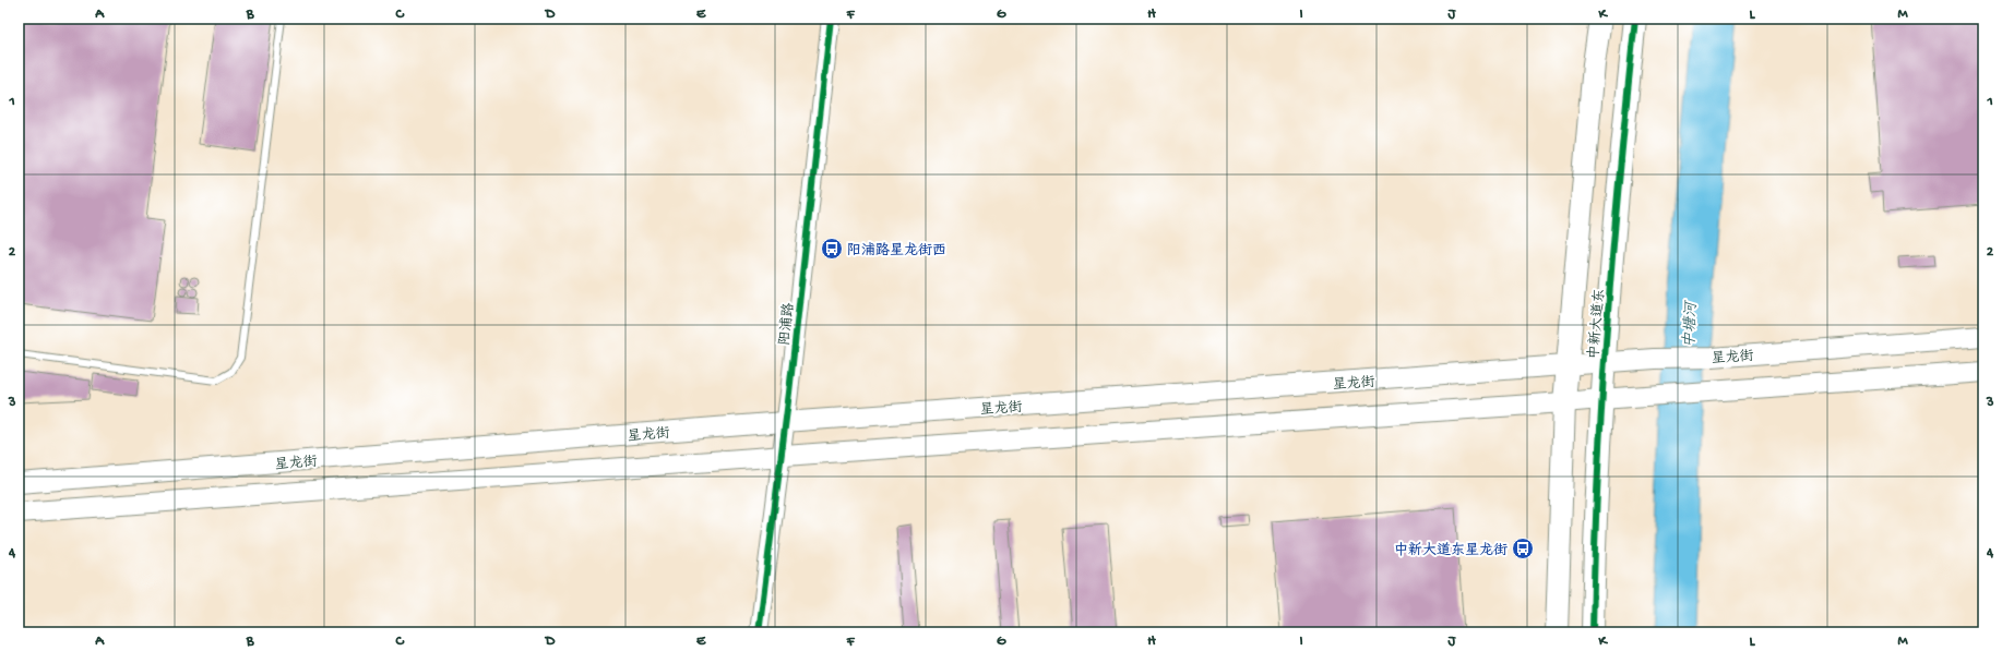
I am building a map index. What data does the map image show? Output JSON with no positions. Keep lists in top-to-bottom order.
{
  "streets": {
    "main road": ["中新大道东", "星龙街"],
    "street": ["阳浦路"]
  },
  "crossings": [
    ["阳浦路", "星龙街"],
    ["中新大道东", "星龙街"]
  ],
  "water": ["中塘河"],
  "places": {
    "bus stop": ["阳浦路星龙街西", "中新大道东星龙街"]
  },
  "grid": {
    "columns": [
      "A",
      "B",
      "C",
      "D",
      "E",
      "F",
      "G",
      "H",
      "I",
      "J",
      "K",
      "L",
      "M"
    ],
    "rows": [
      "1",
      "2",
      "3",
      "4"
    ]
  }
}
